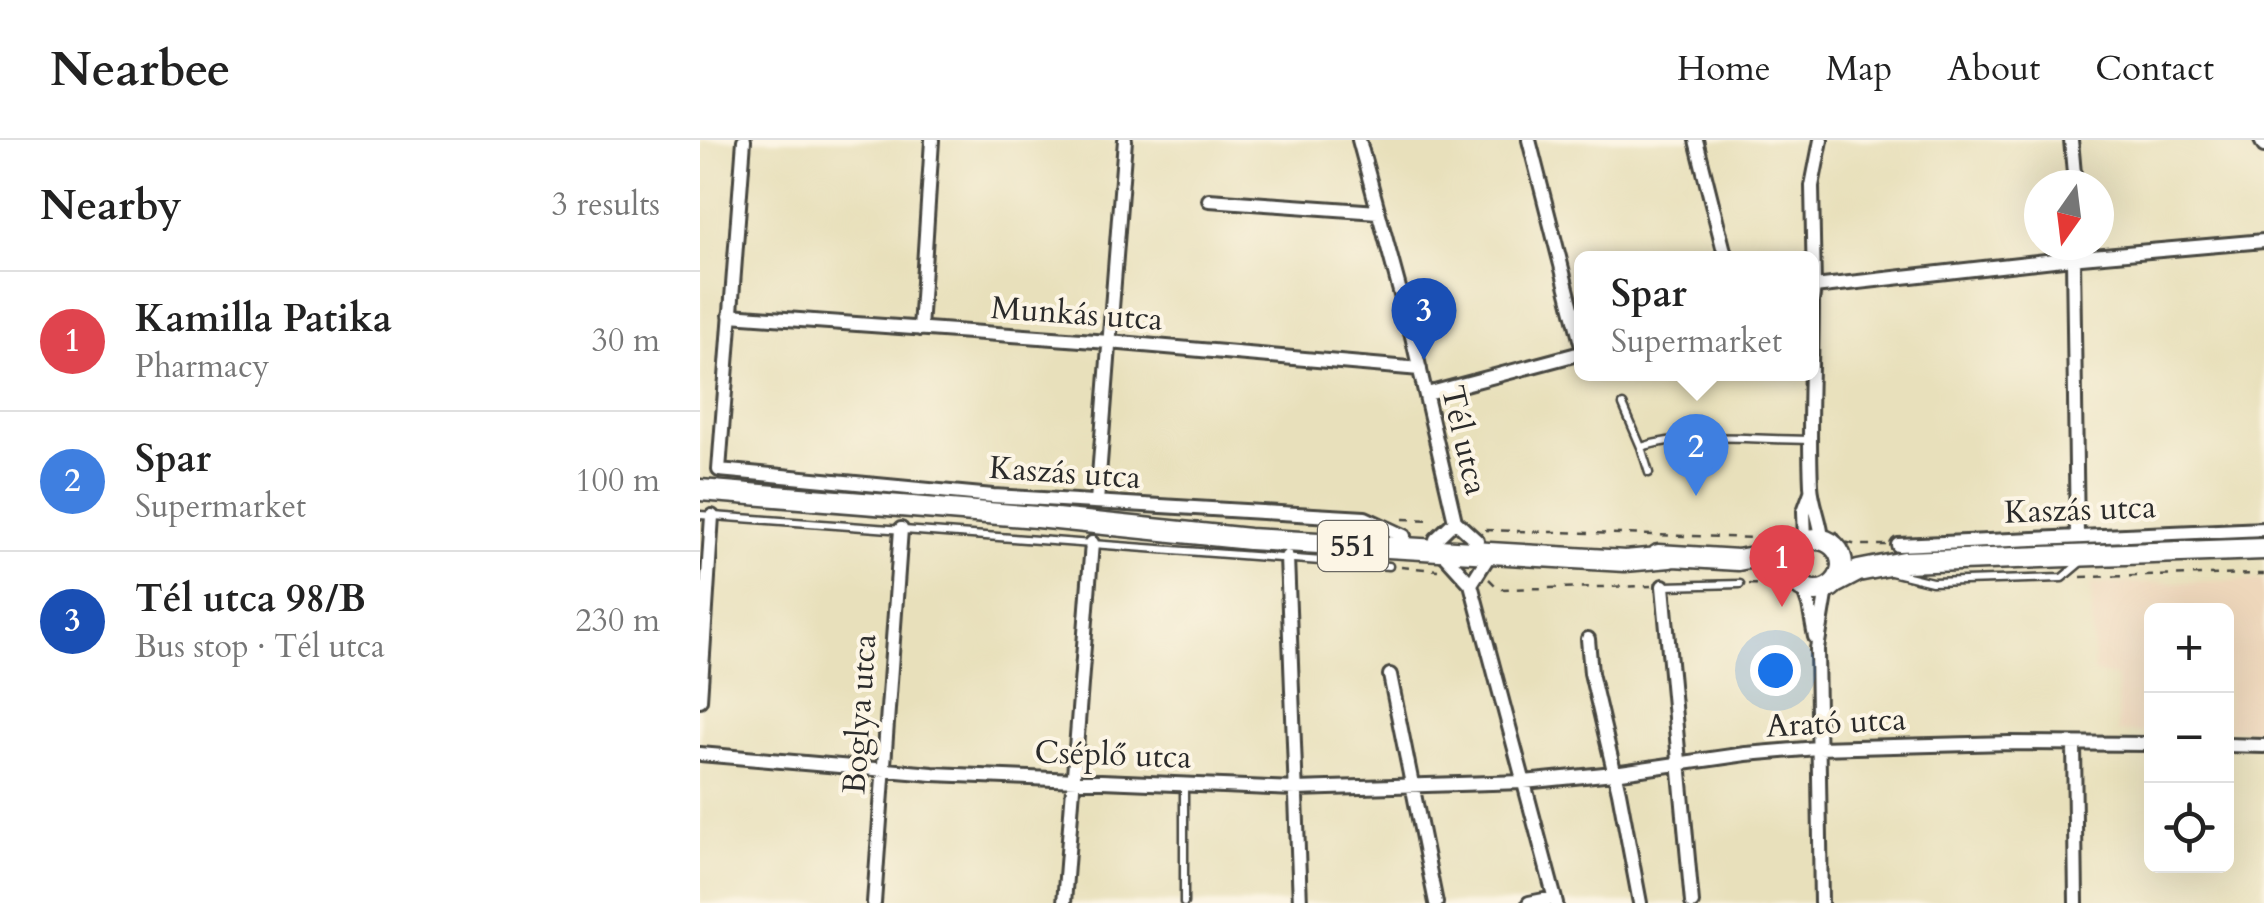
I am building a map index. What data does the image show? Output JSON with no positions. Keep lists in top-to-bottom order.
{
  "streets": {
    "main road": ["551"],
    "street": [
      "Munkás utca",
      "Tél utca",
      "Kaszás utca",
      "Boglya utca",
      "Arató utca",
      "Cséplő utca"
    ]
  },
  "crossings": [
    ["Munkás utca", "Tél utca"],
    ["Munkás utca", "Kaszás utca"],
    ["Tél utca", "551"],
    ["Tél utca", "Arató utca"],
    ["Tél utca", "Cséplő utca"],
    ["Kaszás utca", "551"],
    ["Boglya utca", "Cséplő utca"],
    ["Arató utca", "Cséplő utca"]
  ],
  "north": "bottom",
  "page": {
    "header": "Nearbee",
    "nav": [
      "Home",
      "Map",
      "About",
      "Contact"
    ],
    "heading": ["Nearby", "3 results"],
    "popup": ["Spar", "Supermarket"],
    "list": [
      {
        "mark": "1",
        "name": "Kamilla Patika",
        "note": "Pharmacy",
        "value": "30 m"
      },
      {
        "mark": "2",
        "name": "Spar",
        "note": "Supermarket",
        "value": "100 m"
      },
      {
        "mark": "3",
        "name": "Tél utca 98/B",
        "note": "Bus stop · Tél utca",
        "value": "230 m"
      }
    ],
    "pins": ["3", "2", "1"],
    "map_buttons": ["+", "−"]
  }
}
